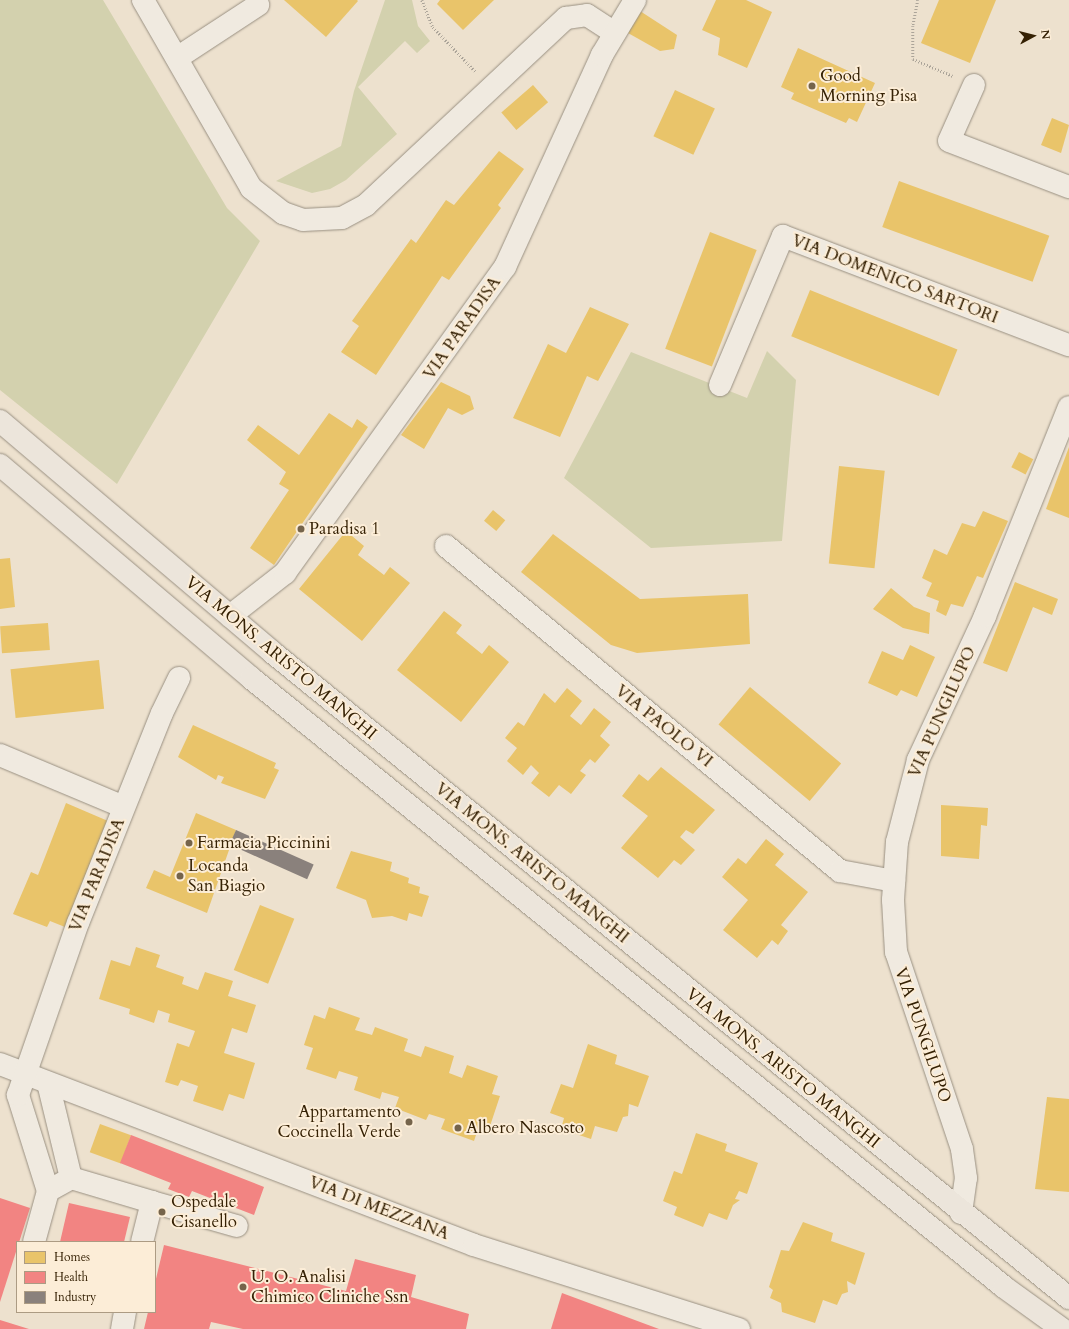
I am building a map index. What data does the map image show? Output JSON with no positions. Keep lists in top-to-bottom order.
{
  "streets": {
    "main road": ["VIA MONS. ARISTO MANGHI"],
    "street": [
      "VIA DOMENICO SARTORI",
      "VIA PARADISA",
      "VIA PUNGILUPO",
      "VIA PAOLO VI",
      "VIA DI MEZZANA"
    ]
  },
  "crossings": [
    ["VIA PARADISA", "VIA MONS. ARISTO MANGHI"],
    ["VIA PARADISA", "VIA DI MEZZANA"],
    ["VIA MONS. ARISTO MANGHI", "VIA PUNGILUPO"],
    ["VIA PUNGILUPO", "VIA PAOLO VI"]
  ],
  "places": [
    "Good Morning Pisa",
    "Paradisa 1",
    "Farmacia Piccinini",
    "Locanda San Biagio",
    "Appartamento Coccinella Verde",
    "Albero Nascosto",
    "Ospedale Cisanello",
    "U. O. Analisi Chimico Cliniche Ssn"
  ],
  "legend": ["Homes", "Health", "Industry"],
  "north": "right"
}
